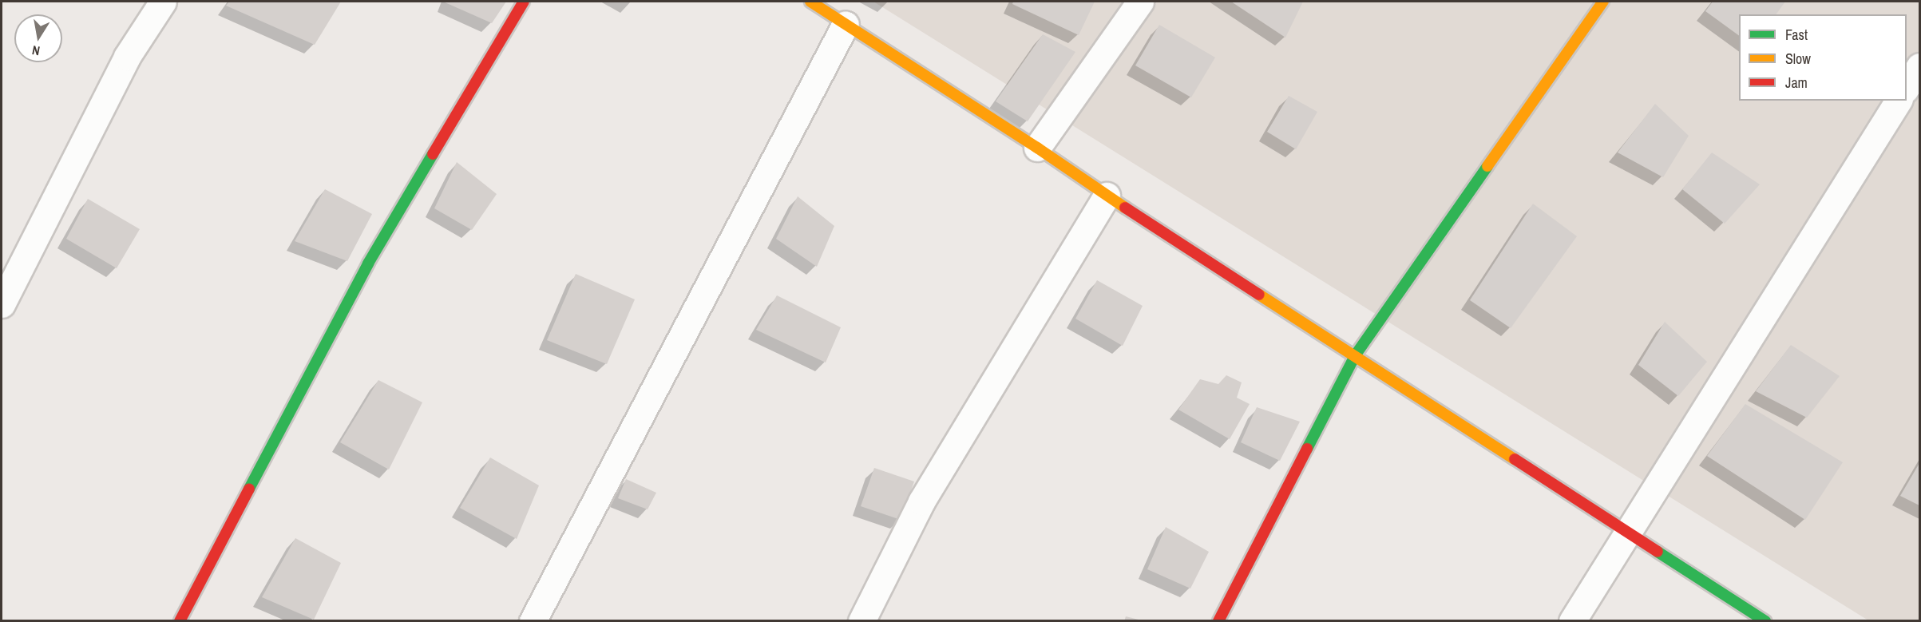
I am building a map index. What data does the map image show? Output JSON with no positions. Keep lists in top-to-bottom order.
{
  "legend": ["Fast", "Slow", "Jam"],
  "north": "bottom"
}
